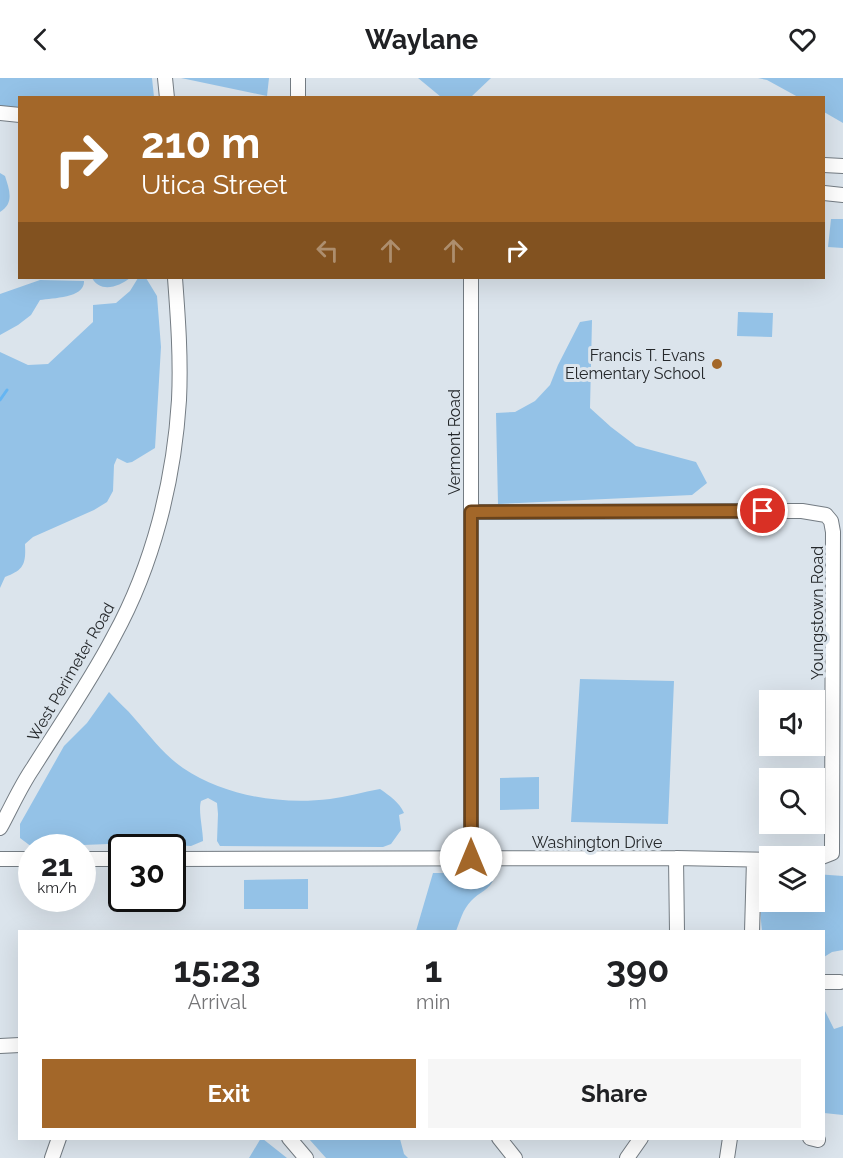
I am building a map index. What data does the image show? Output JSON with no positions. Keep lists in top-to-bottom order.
{
  "streets": {
    "street": [
      "Vermont Road",
      "Youngstown Road",
      "West Perimeter Road",
      "Washington Drive"
    ]
  },
  "crossings": [
    ["Vermont Road", "Youngstown Road"],
    ["Vermont Road", "Washington Drive"]
  ],
  "places": ["Francis T. Evans Elementary School"],
  "page": {
    "header": "Waylane",
    "turn": ["210 m", "Utica Street"],
    "speed": "21 km/h",
    "limit": "30",
    "eta": [
      "15:23",
      "Arrival",
      "1",
      "min",
      "390",
      "m"
    ],
    "buttons": ["Exit", "Share"]
  }
}
